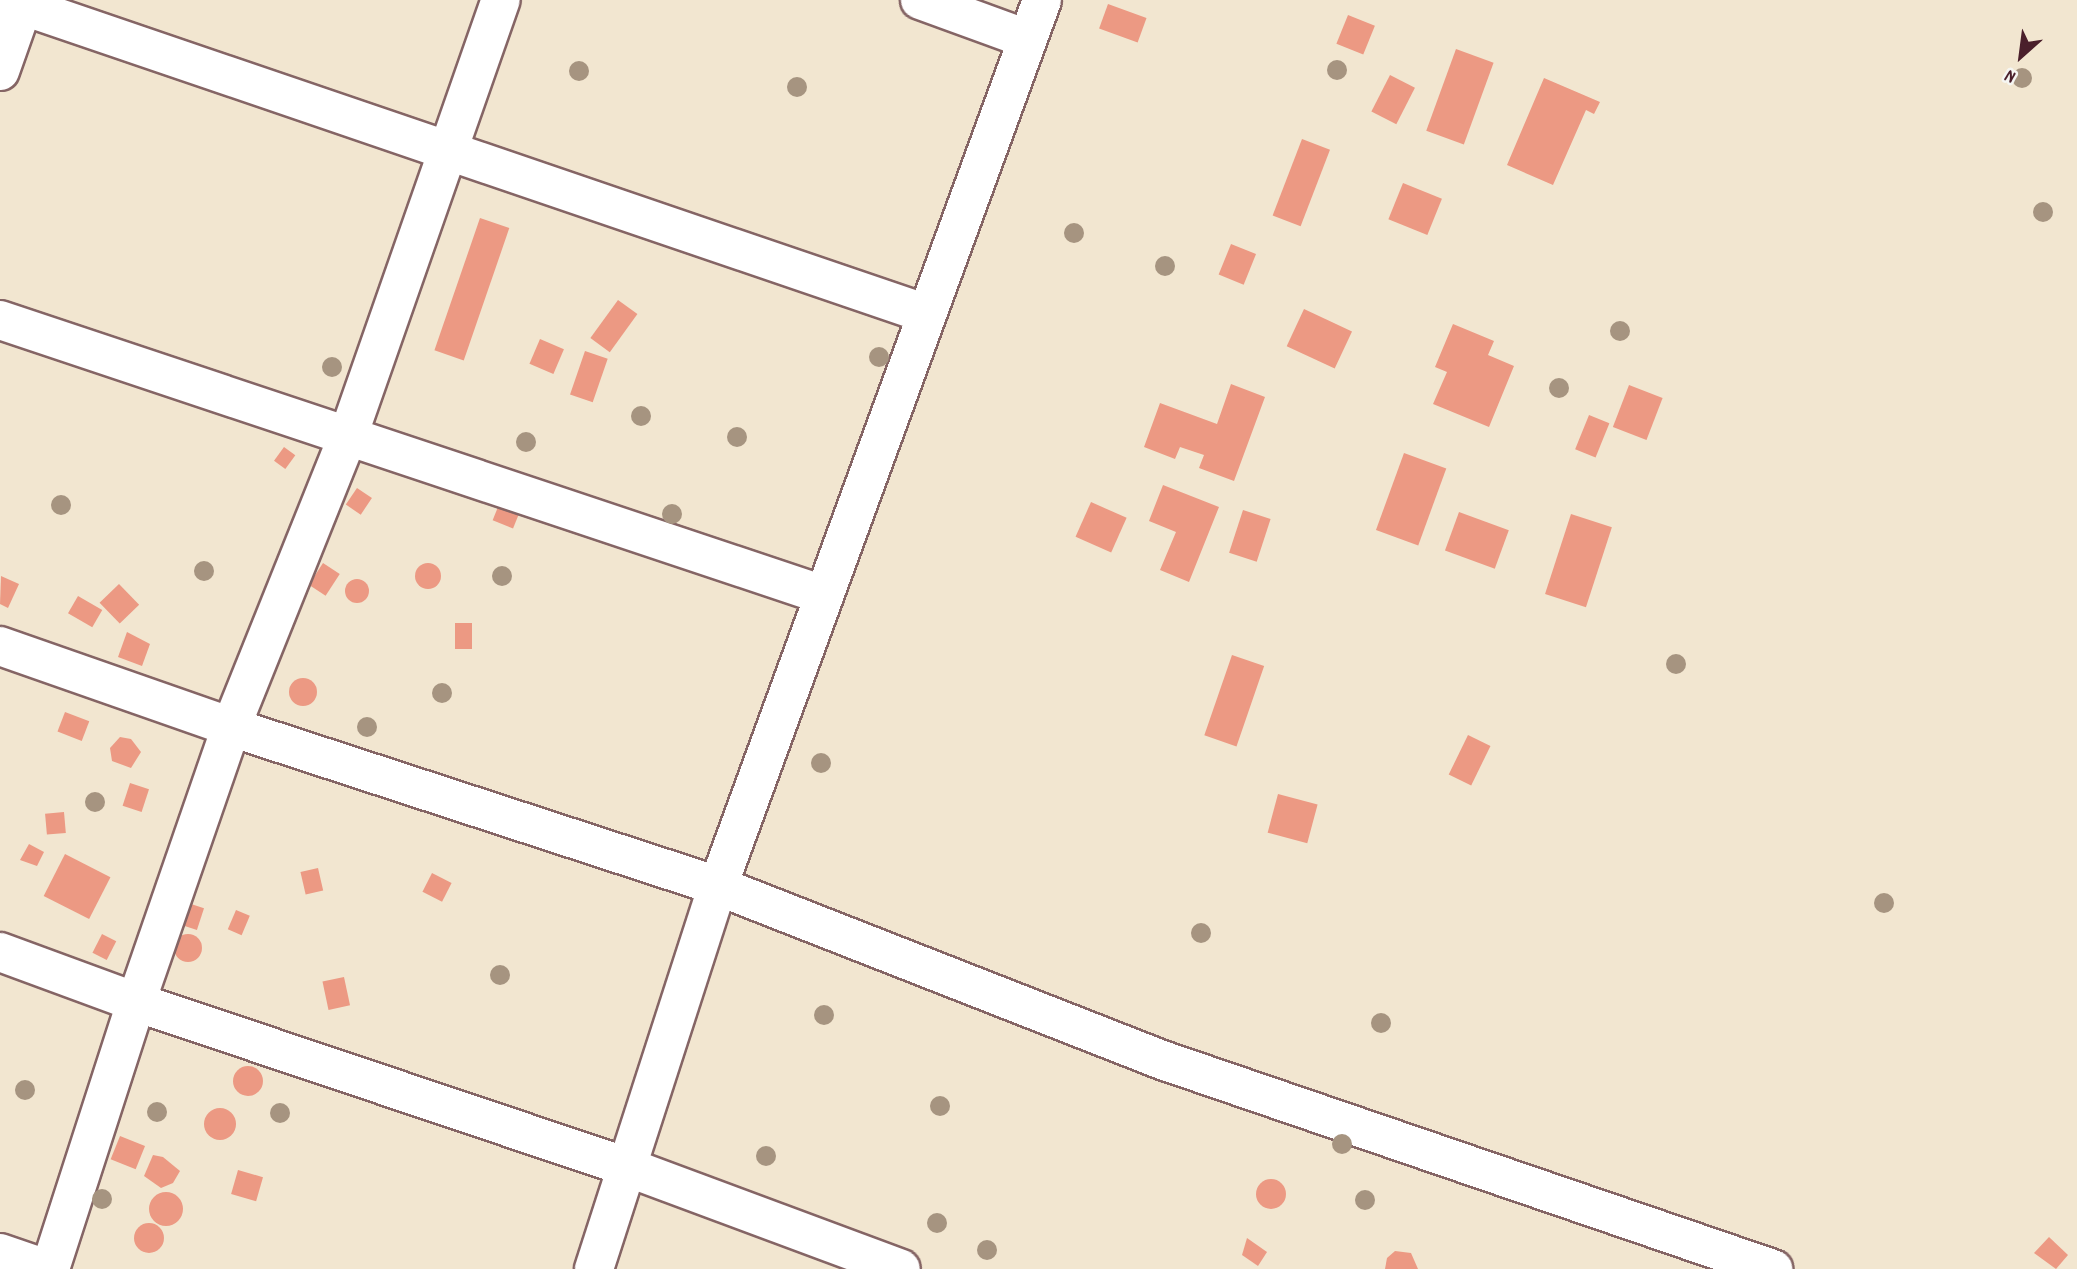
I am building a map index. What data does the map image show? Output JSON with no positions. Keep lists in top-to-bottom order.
{
  "north": "bottom left"
}
